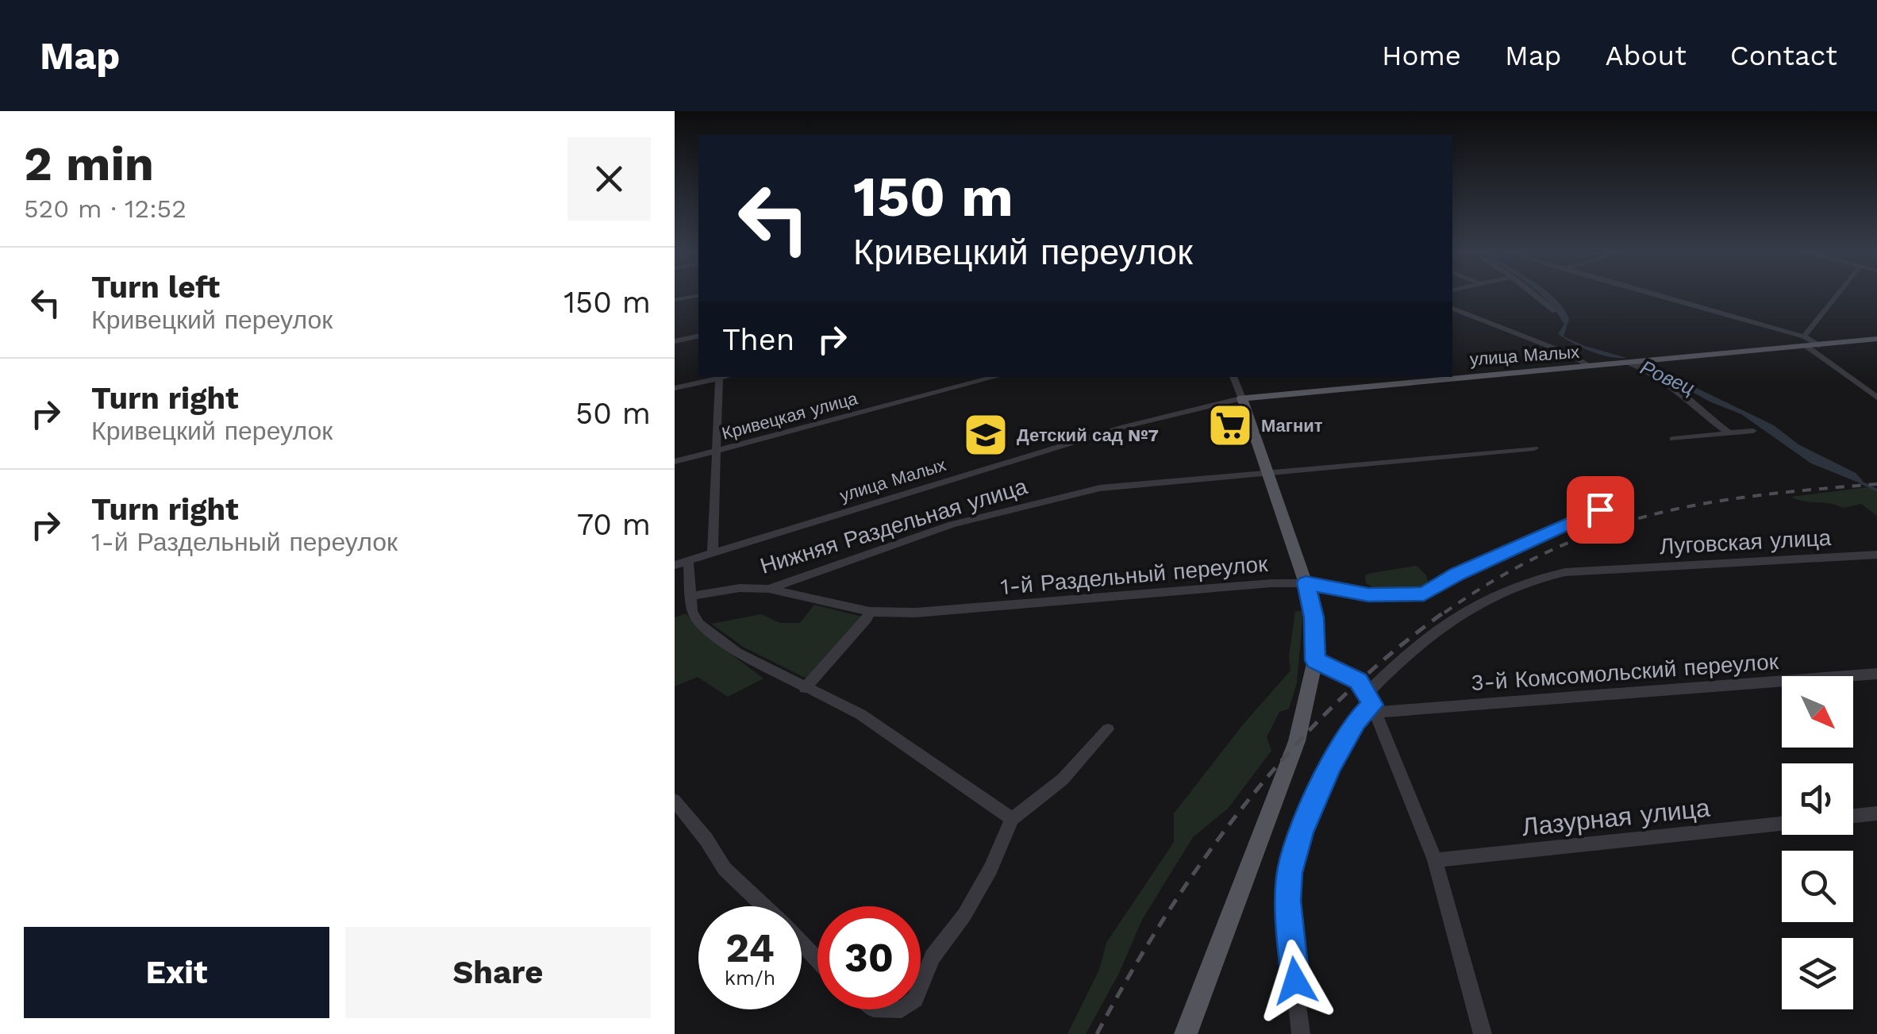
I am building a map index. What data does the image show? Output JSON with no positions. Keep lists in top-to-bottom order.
{
  "streets": {
    "main road": ["улица Малых"],
    "street": [
      "Кривецкая улица",
      "Нижняя Раздельная улица",
      "Луговская улица",
      "1-й Раздельный переулок",
      "3-й Комсомольский переулок",
      "Лазурная улица"
    ]
  },
  "crossings": [
    ["Нижняя Раздельная улица", "1-й Раздельный переулок"],
    ["Луговская улица", "3-й Комсомольский переулок"]
  ],
  "water": ["Ровец"],
  "places": {
    "supermarket": ["Магнит"],
    "school or university": ["Детский сад №7"]
  },
  "north": "bottom right",
  "page": {
    "header": "Map",
    "nav": [
      "Home",
      "Map",
      "About",
      "Contact"
    ],
    "heading": ["2 min", "520 m · 12:52"],
    "turn": ["150 m", "Кривецкий переулок"],
    "list": [
      {
        "name": "Turn left",
        "note": "Кривецкий переулок",
        "value": "150 m"
      },
      {
        "name": "Turn right",
        "note": "Кривецкий переулок",
        "value": "50 m"
      },
      {
        "name": "Turn right",
        "note": "1-й Раздельный переулок",
        "value": "70 m"
      }
    ],
    "then": "Then",
    "speed": "24 km/h",
    "limit": "30",
    "buttons": ["Exit", "Share"]
  }
}
